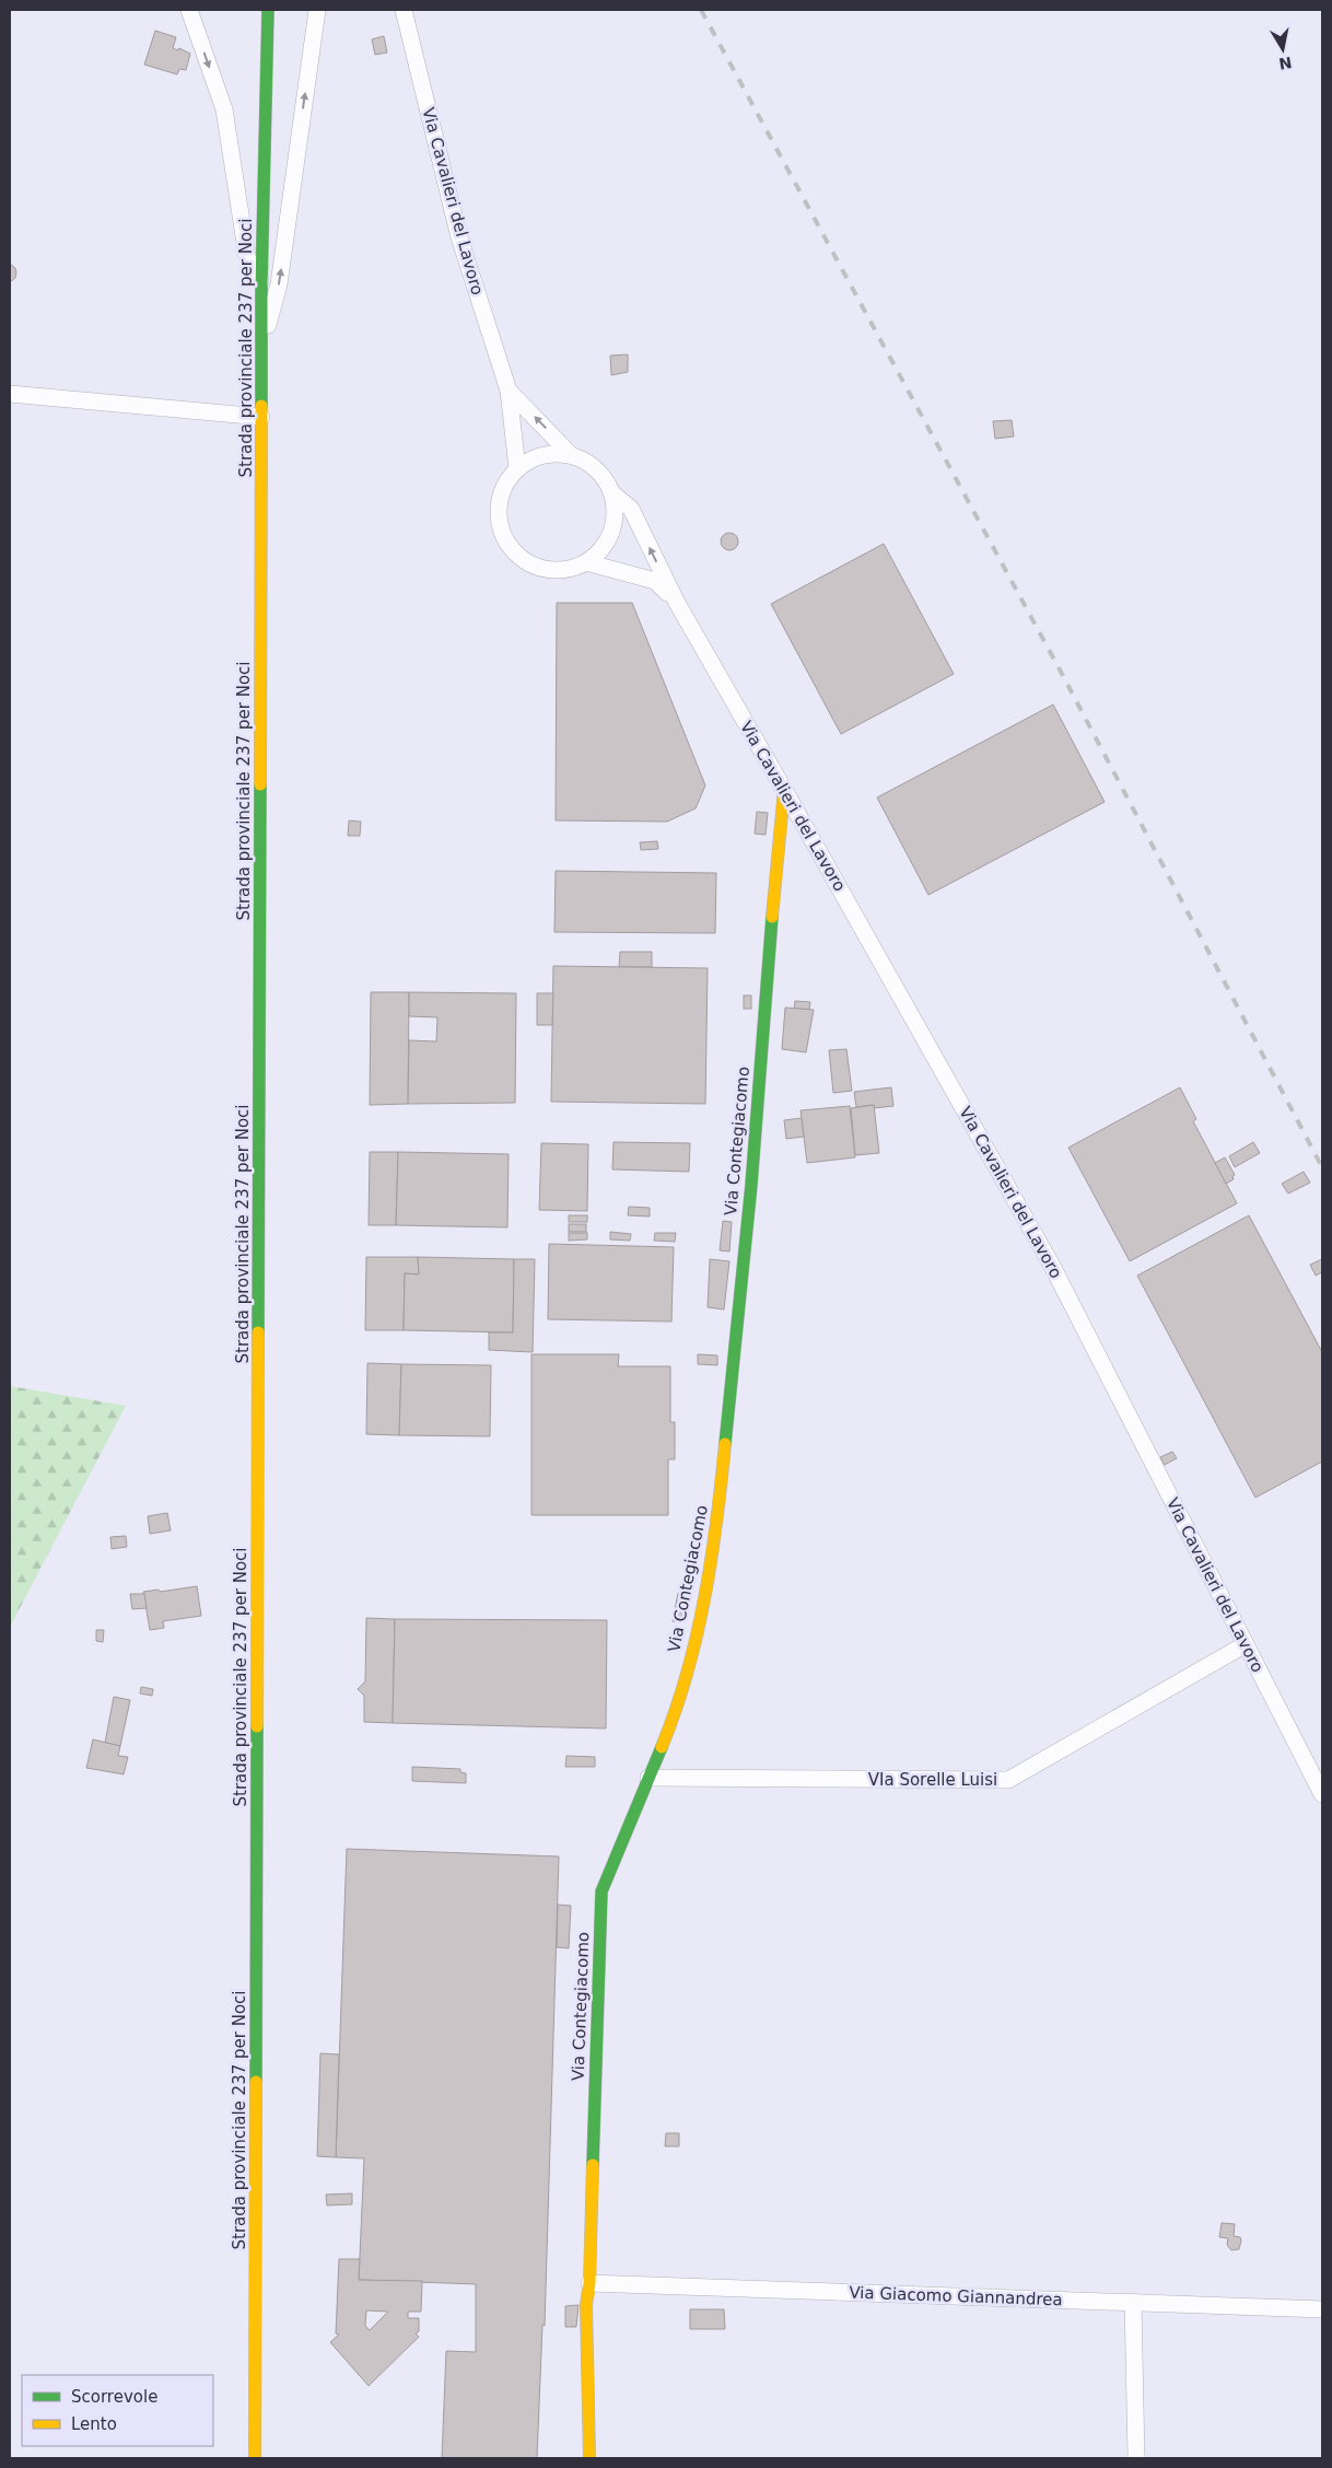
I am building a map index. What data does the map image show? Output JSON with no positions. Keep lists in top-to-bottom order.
{
  "streets": {
    "main road": ["Strada provinciale 237 per Noci", "Via Contegiacomo"],
    "street": ["Via Cavalieri del Lavoro", "VIa Sorelle Luisi", "Via Giacomo Giannandrea"]
  },
  "crossings": [
    ["Via Cavalieri del Lavoro", "Via Contegiacomo"],
    ["Via Cavalieri del Lavoro", "VIa Sorelle Luisi"],
    ["Via Contegiacomo", "VIa Sorelle Luisi"],
    ["Via Contegiacomo", "Via Giacomo Giannandrea"]
  ],
  "legend": ["Scorrevole", "Lento"],
  "north": "bottom"
}
